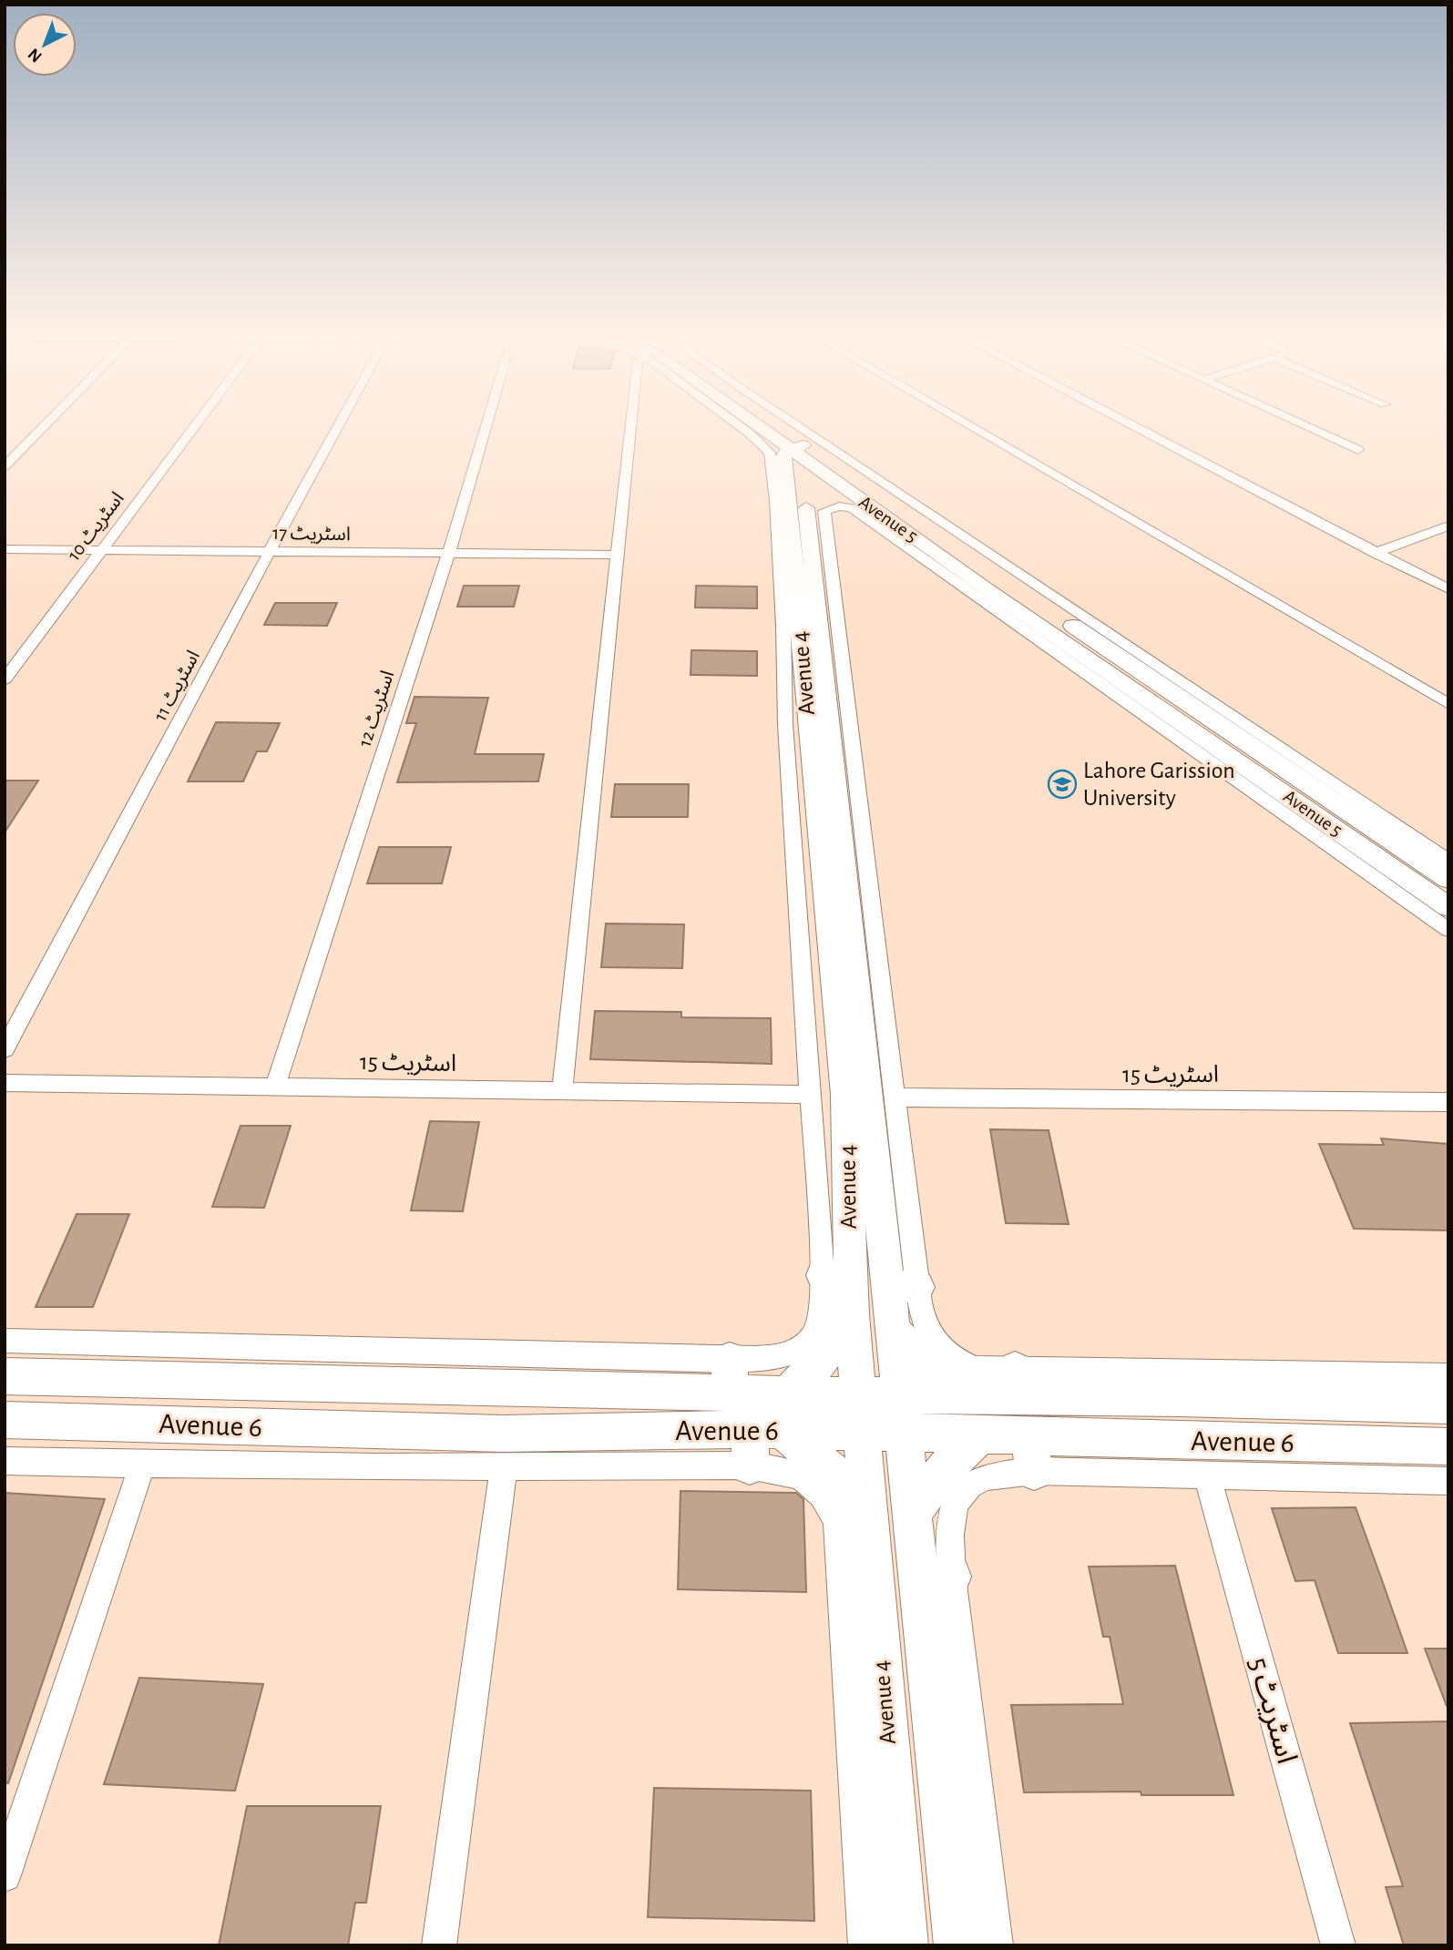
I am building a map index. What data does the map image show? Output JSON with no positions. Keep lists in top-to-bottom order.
{
  "streets": {
    "main road": ["Avenue 5", "Avenue 4", "Avenue 6"],
    "street": [
      "اسٹریٹ 10",
      "اسٹریٹ 17",
      "اسٹریٹ 11",
      "اسٹریٹ 12",
      "اسٹریٹ 15",
      "اسٹریٹ 5"
    ]
  },
  "crossings": [
    ["Avenue 5", "Avenue 4"],
    ["اسٹریٹ 10", "اسٹریٹ 17"],
    ["اسٹریٹ 17", "اسٹریٹ 11"],
    ["اسٹریٹ 17", "اسٹریٹ 12"],
    ["Avenue 4", "Avenue 6"],
    ["اسٹریٹ 12", "اسٹریٹ 15"]
  ],
  "places": {
    "school or university": ["Lahore Garission University"]
  },
  "north": "bottom left"
}
